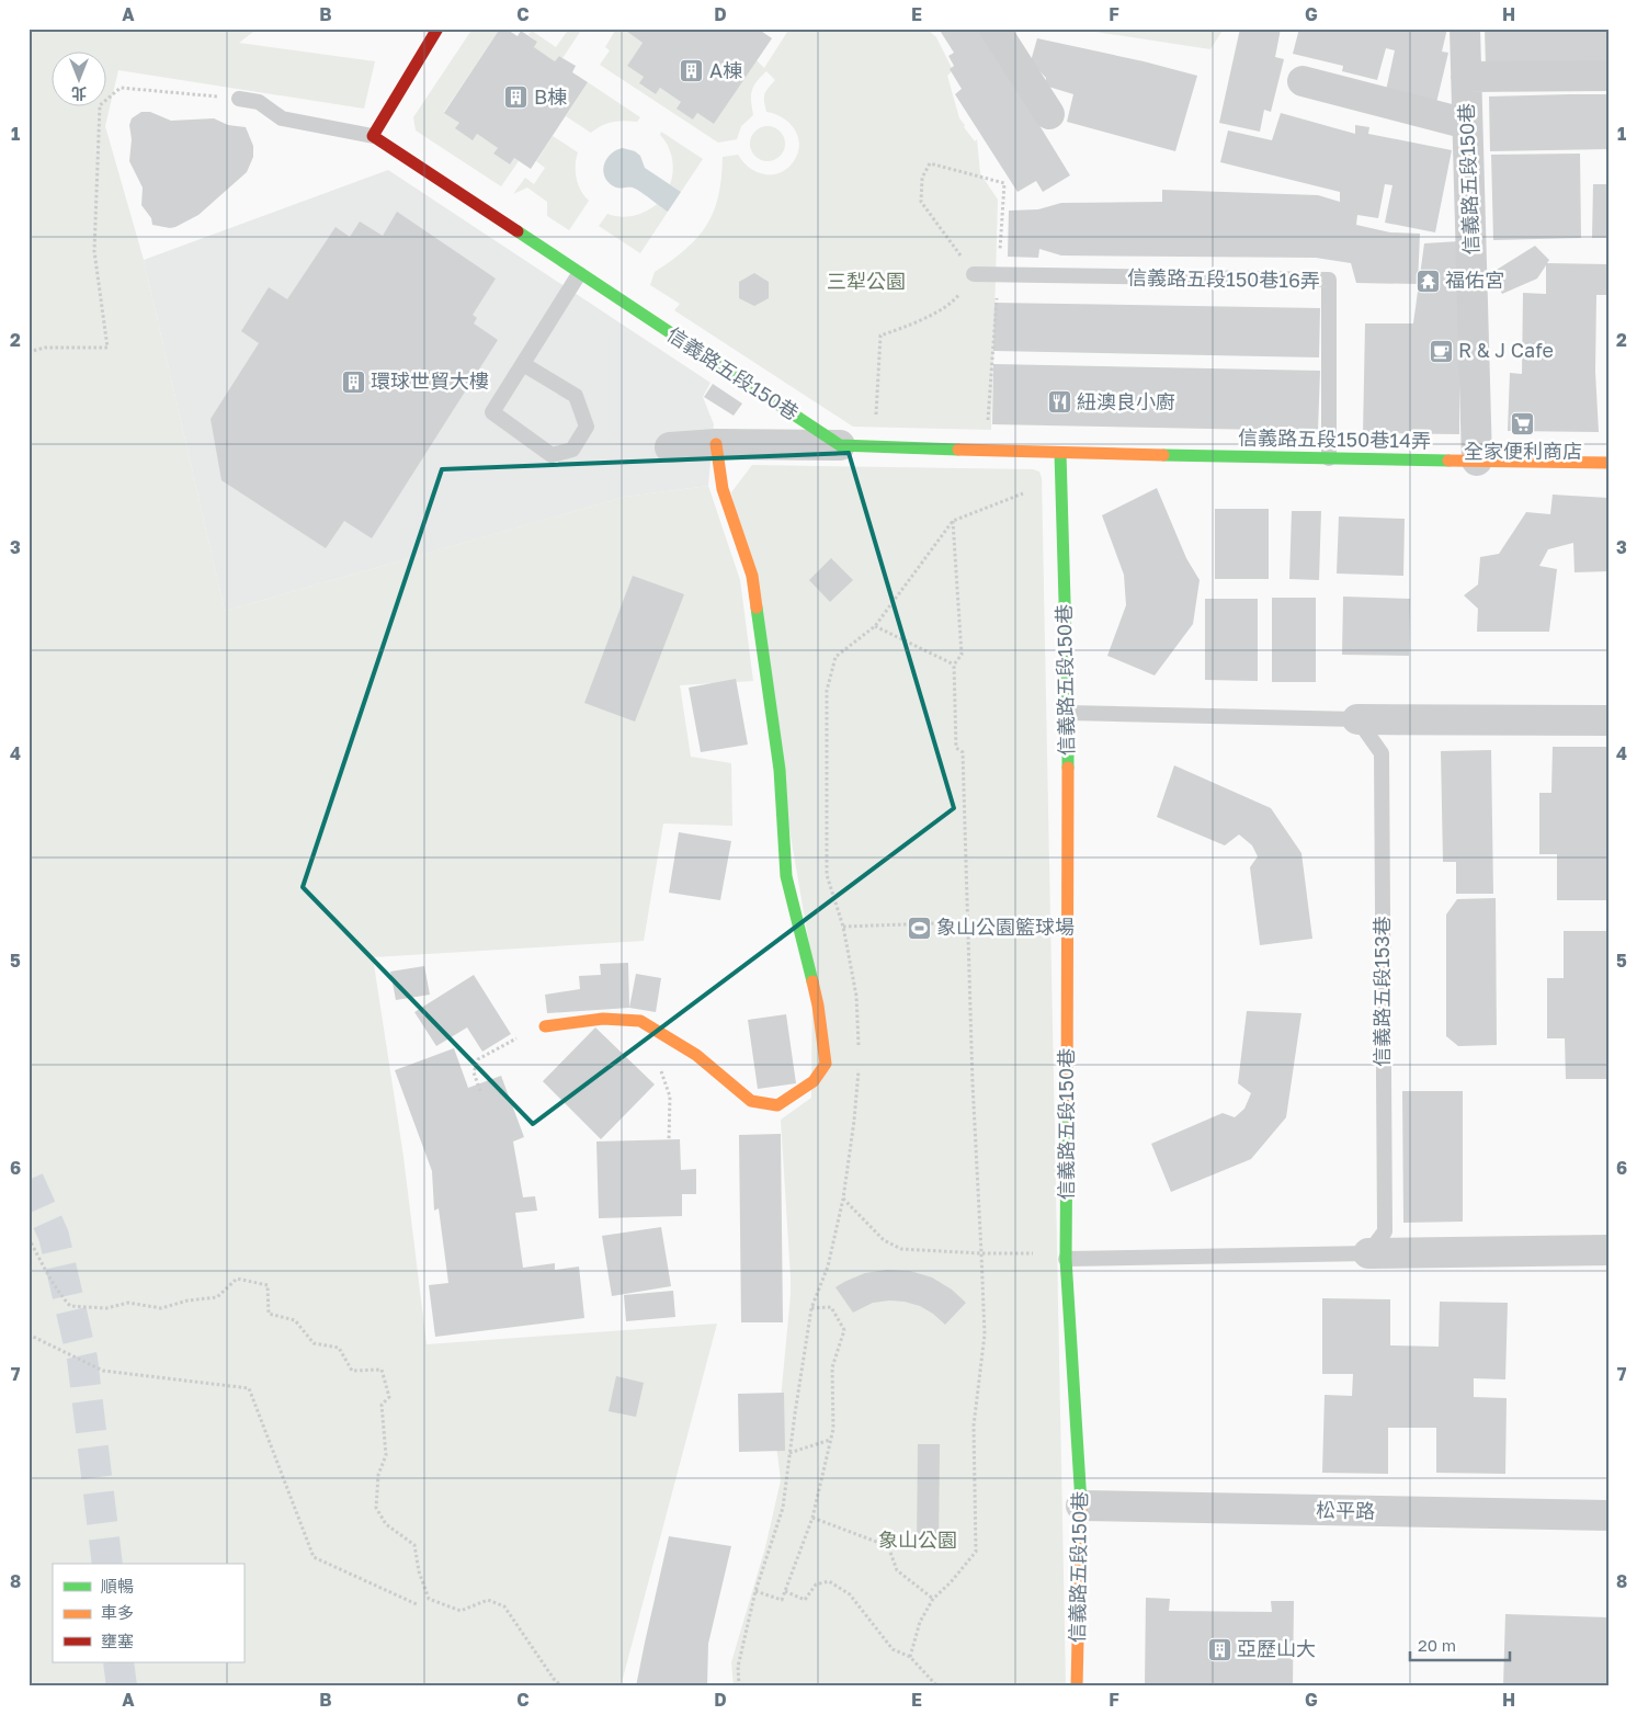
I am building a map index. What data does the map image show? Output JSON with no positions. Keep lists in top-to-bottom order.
{
  "streets": {
    "street": ["信義路五段150巷", "信義路五段150巷14弄", "松平路"],
    "lane": ["信義路五段150巷16弄", "信義路五段153巷"]
  },
  "crossings": [
    ["信義路五段150巷", "信義路五段150巷14弄"],
    ["信義路五段150巷", "松平路"],
    ["信義路五段150巷16弄", "信義路五段150巷14弄"]
  ],
  "parks": ["三犁公園", "象山公園"],
  "places": {
    "building": [
      "A棟",
      "B棟",
      "環球世貿大樓",
      "亞歷山大"
    ],
    "temple": ["福佑宮"],
    "cafe": ["R & J Cafe"],
    "restaurant": ["紐澳良小廚"],
    "supermarket": ["全家便利商店"],
    "sports": ["象山公園籃球場"]
  },
  "legend": ["順暢", "車多", "壅塞"],
  "scale_bar": "20 m",
  "north": "bottom",
  "grid": {
    "columns": [
      "A",
      "B",
      "C",
      "D",
      "E",
      "F",
      "G",
      "H"
    ],
    "rows": [
      "1",
      "2",
      "3",
      "4",
      "5",
      "6",
      "7",
      "8"
    ]
  }
}
